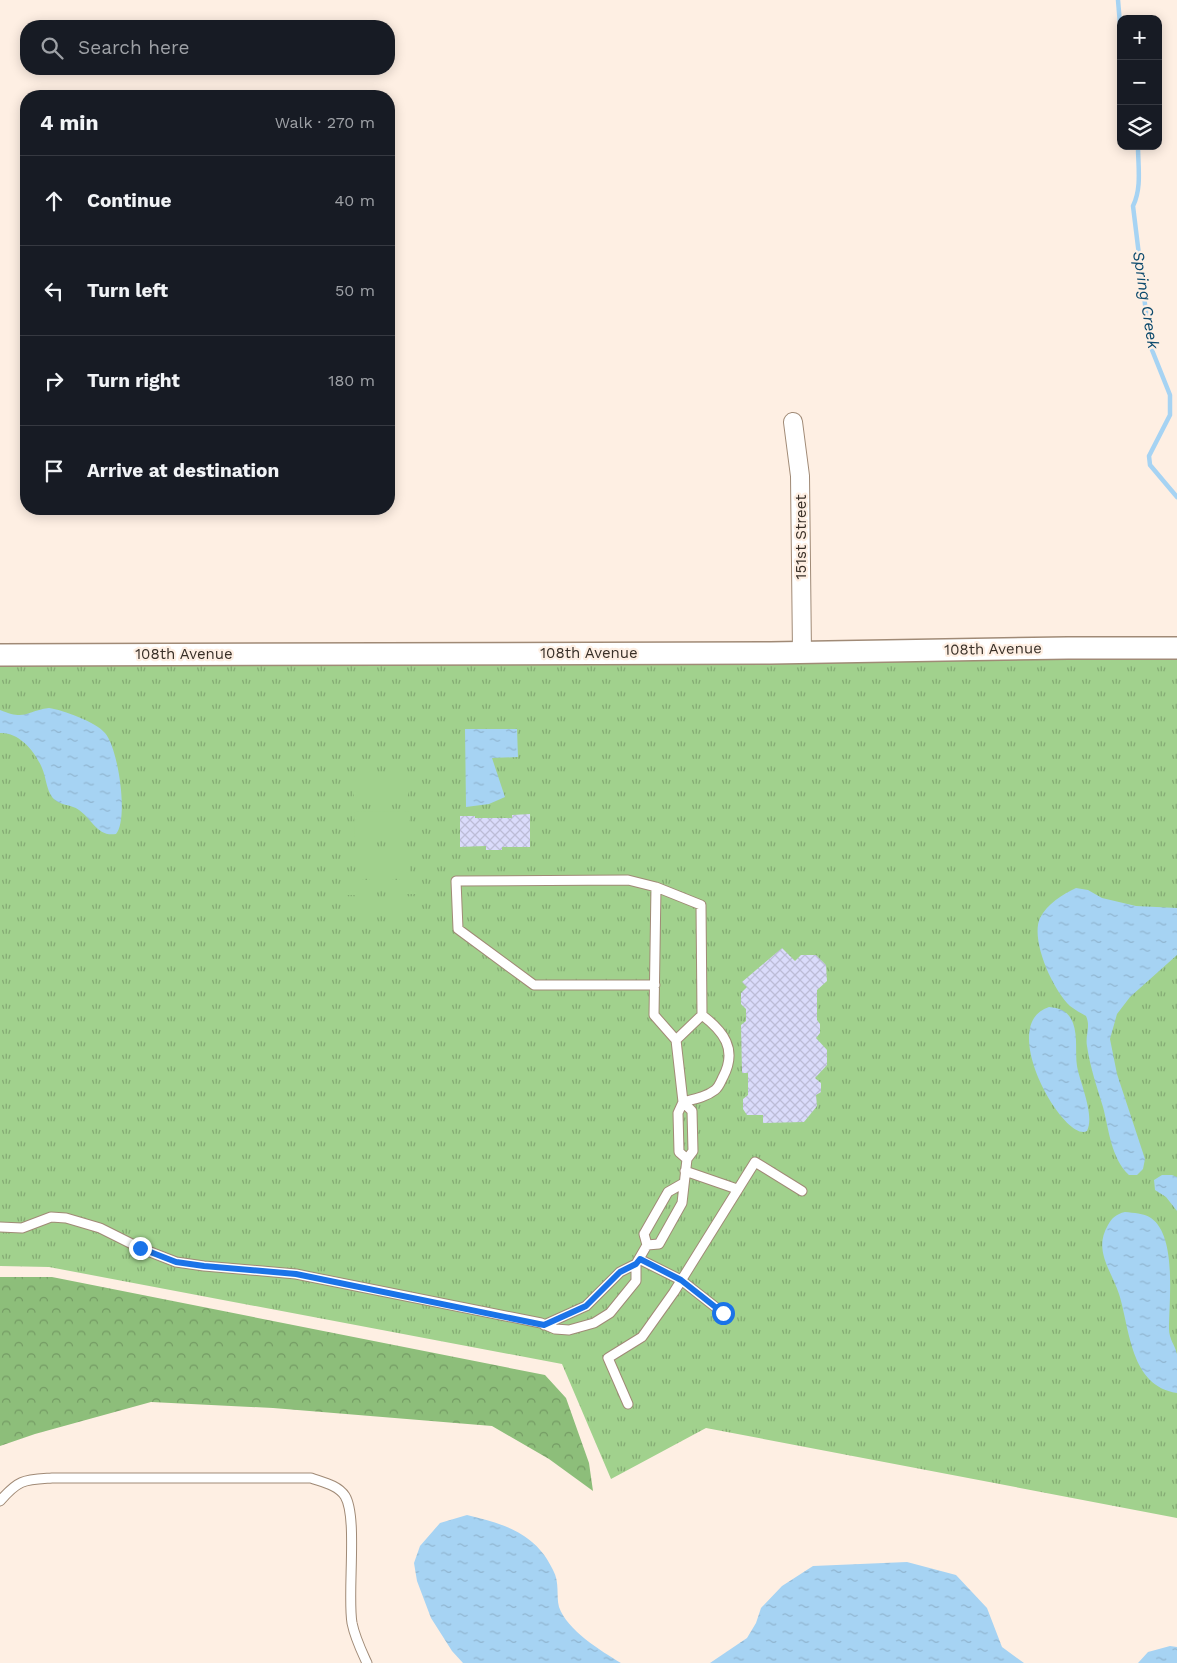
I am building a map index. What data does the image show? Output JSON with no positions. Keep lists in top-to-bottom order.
{
  "streets": {
    "street": ["151st Street", "108th Avenue"]
  },
  "crossings": [
    ["151st Street", "108th Avenue"]
  ],
  "water": ["Spring Creek"],
  "page": {
    "map_buttons": ["+", "−"],
    "search": "Search here",
    "heading": ["4 min", "Walk · 270 m"],
    "list": [
      ["Continue", "40 m"],
      ["Turn left", "50 m"],
      ["Turn right", "180 m"],
      "Arrive at destination"
    ]
  }
}
